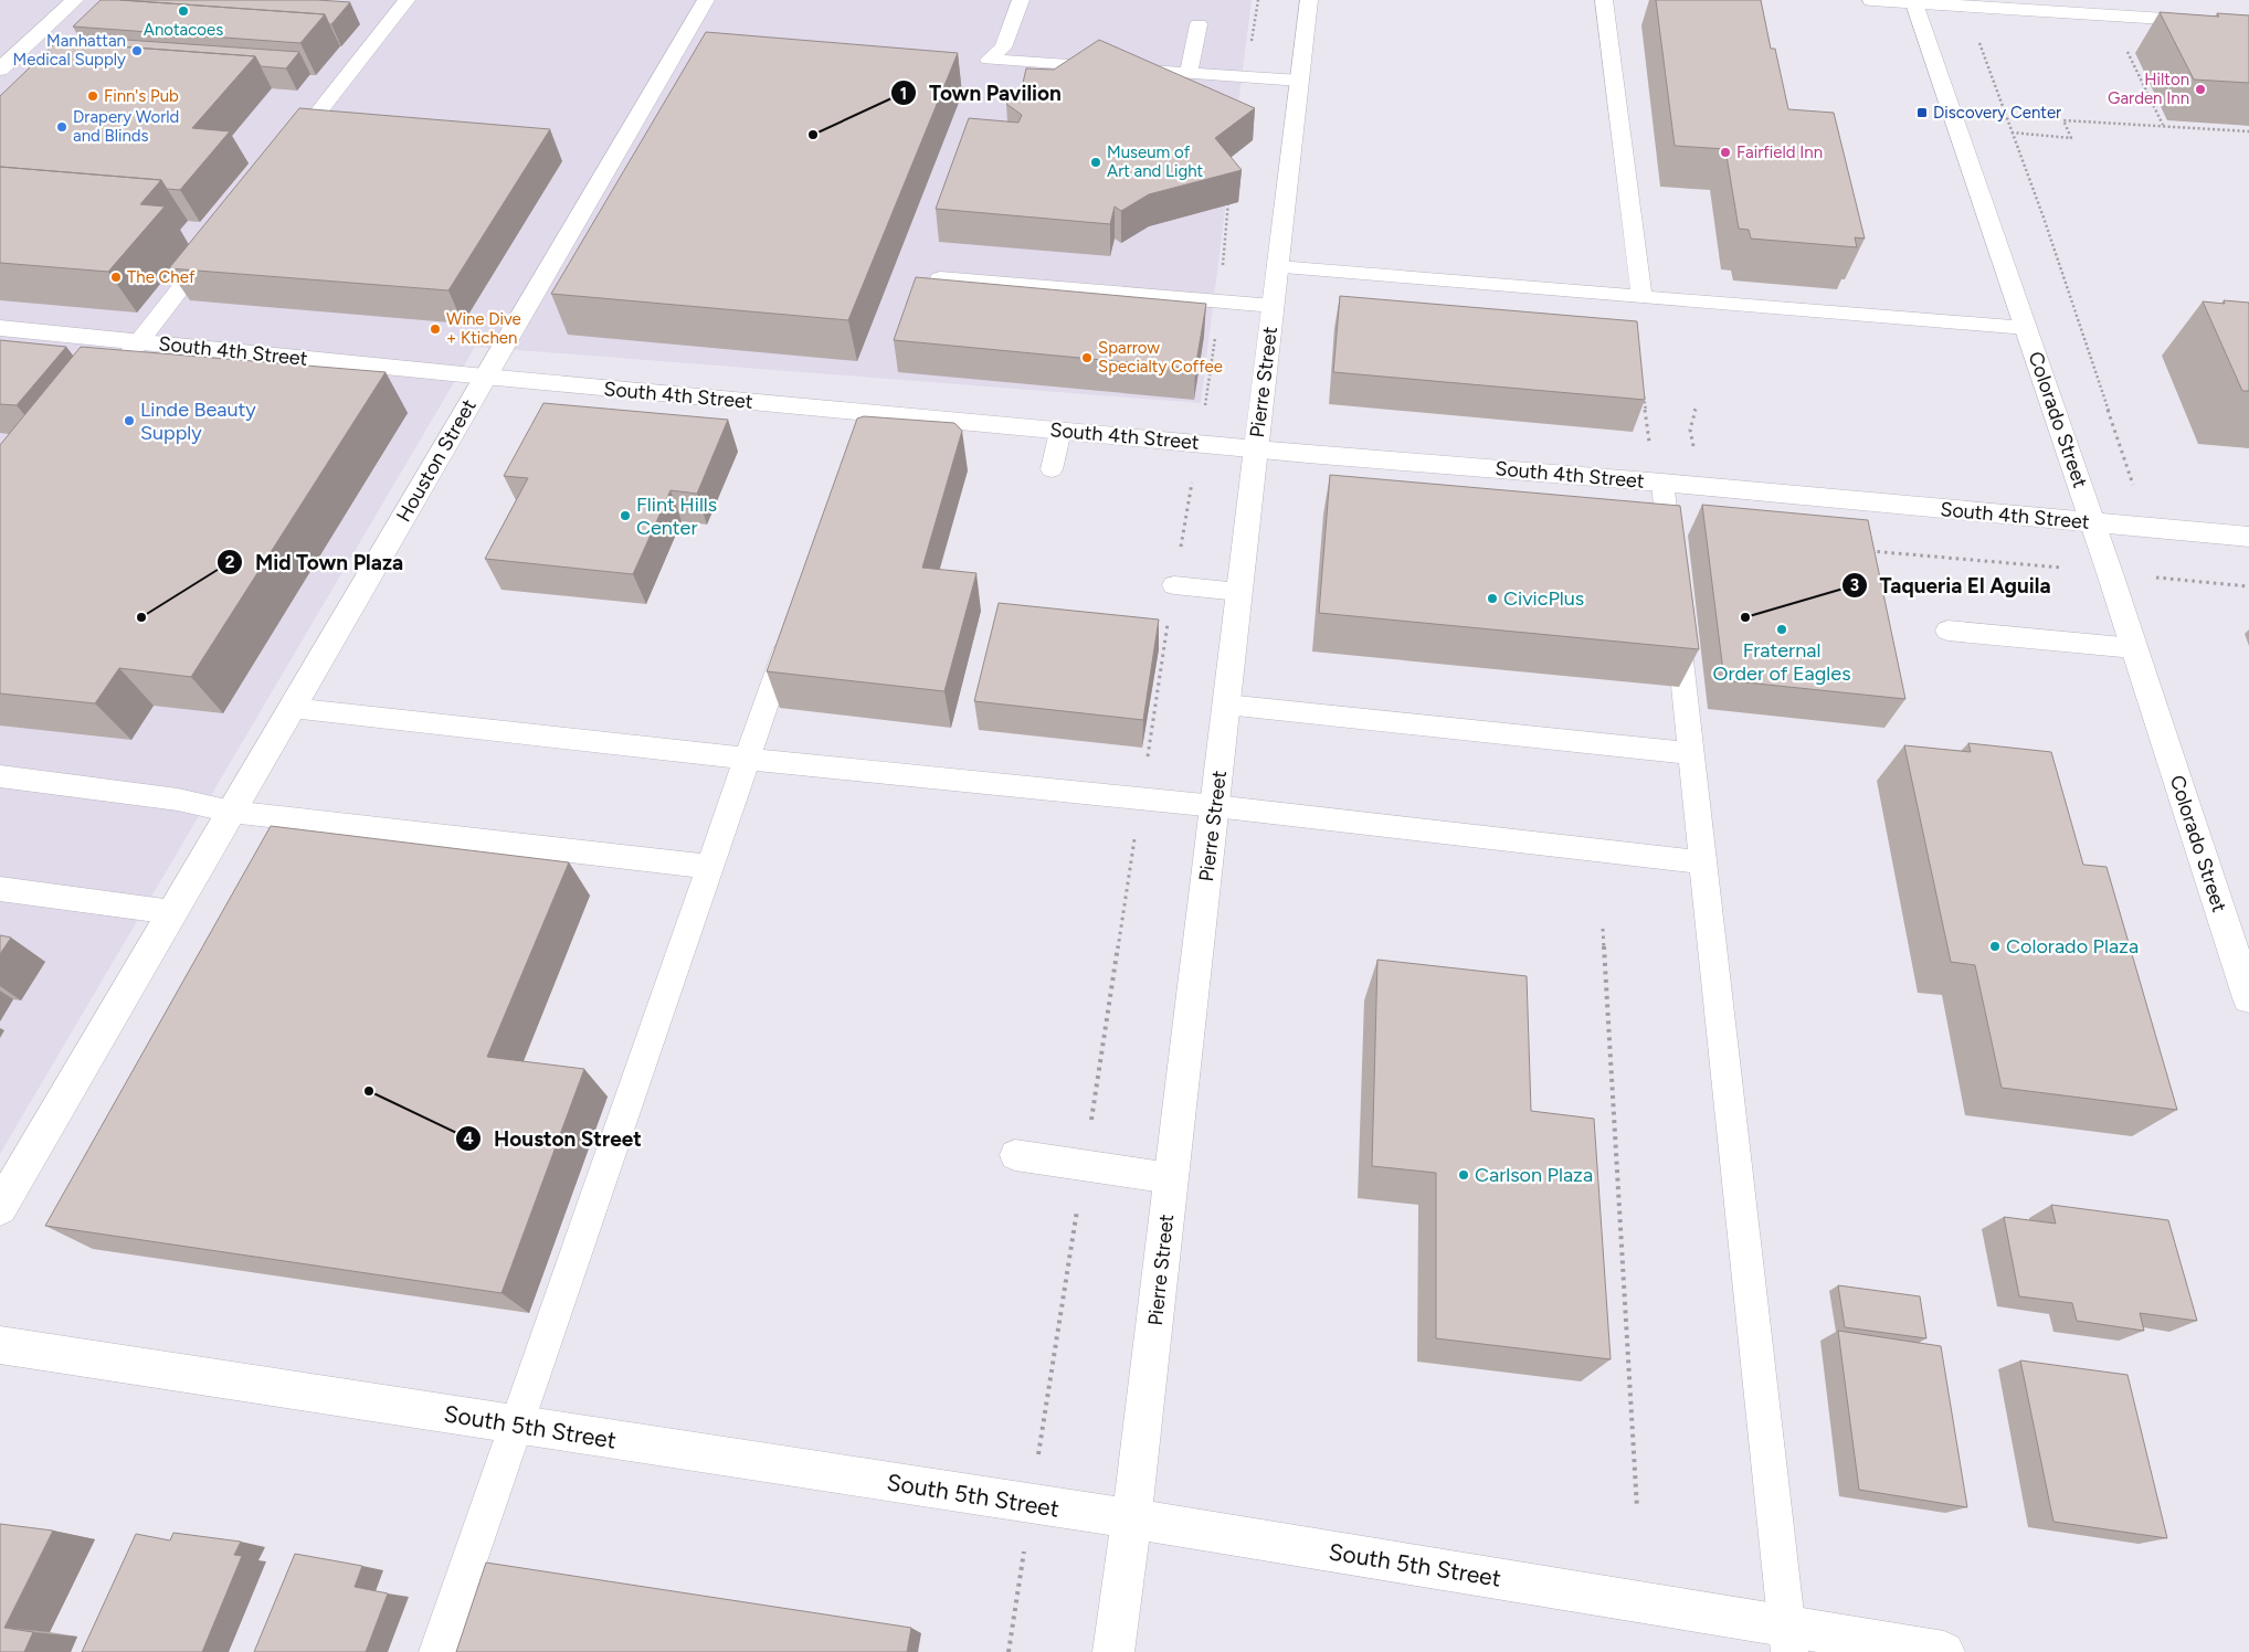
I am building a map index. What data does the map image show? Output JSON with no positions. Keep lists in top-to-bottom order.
{
  "streets": {
    "street": [
      "South 4th Street",
      "Pierre Street",
      "Colorado Street",
      "Houston Street",
      "South 5th Street"
    ]
  },
  "crossings": [
    ["South 4th Street", "Pierre Street"],
    ["South 4th Street", "Colorado Street"],
    ["South 4th Street", "Houston Street"],
    ["Pierre Street", "South 5th Street"]
  ],
  "places": {
    "other": [
      "Anotacoes",
      "Manhattan Medical Supply",
      "Hilton Garden Inn",
      "Finn's Pub",
      "Drapery World and Blinds",
      "Town Pavilion",
      "Fairfield Inn",
      "Museum of Art and Light",
      "The Chef",
      "Wine Dive + Ktichen",
      "Sparrow Specialty Coffee",
      "Linde Beauty Supply",
      "Flint Hills Center",
      "CivicPlus",
      "Mid Town Plaza",
      "Taqueria El Aguila",
      "Fraternal Order of Eagles",
      "Colorado Plaza",
      "Houston Street",
      "Carlson Plaza"
    ],
    "transit": ["Discovery Center"]
  }
}
